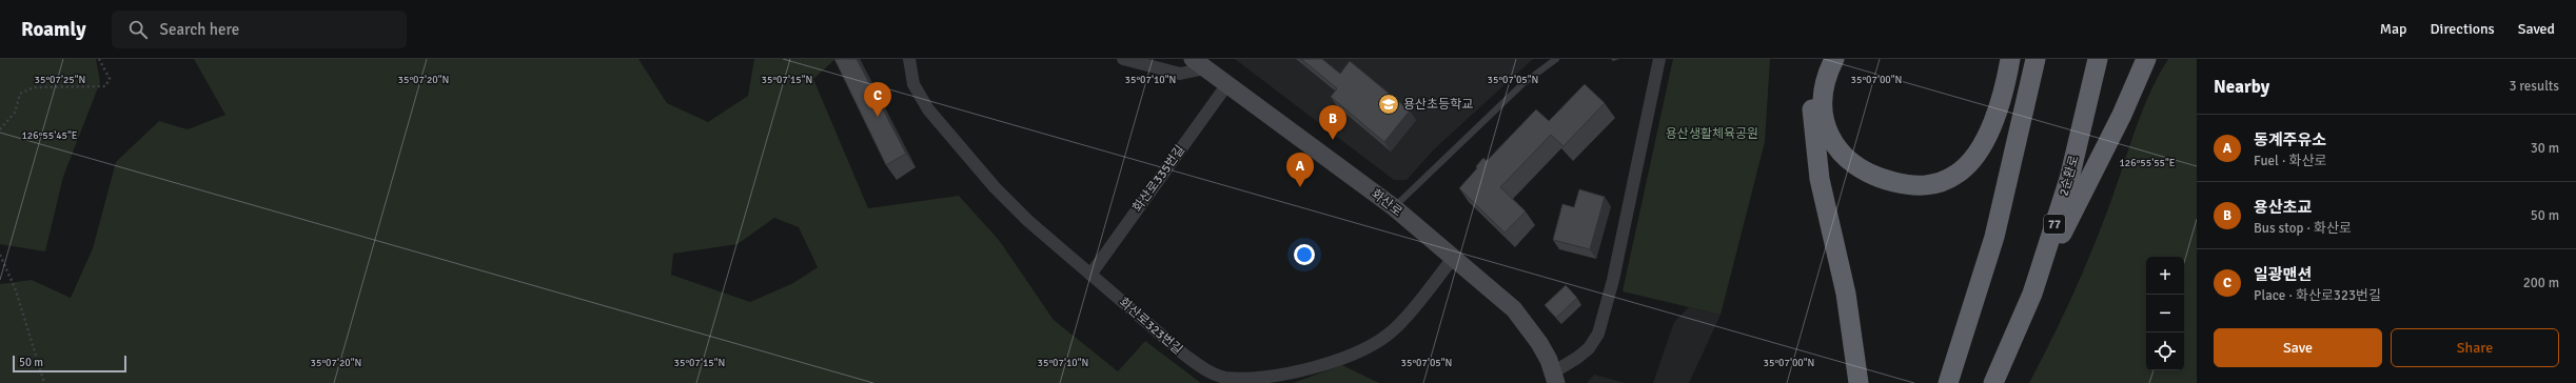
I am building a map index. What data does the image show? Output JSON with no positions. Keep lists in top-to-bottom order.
{
  "streets": {
    "highway": ["2순환로", "77"],
    "main road": ["화산로"],
    "street": ["화산로335번길", "화산로323번길"]
  },
  "crossings": [
    ["화산로335번길", "화산로"],
    ["화산로335번길", "화산로323번길"],
    ["화산로", "화산로323번길"]
  ],
  "parks": ["용산생활체육공원"],
  "places": {
    "school or university": ["용산초등학교"]
  },
  "scale_bar": "50 m",
  "page": {
    "header": "Roamly",
    "search": "Search here",
    "nav": ["Map", "Directions", "Saved"],
    "heading": ["Nearby", "3 results"],
    "pins": ["C", "B", "A"],
    "list": [
      {
        "mark": "A",
        "name": "동계주유소",
        "note": "Fuel · 화산로",
        "value": "30 m"
      },
      {
        "mark": "B",
        "name": "용산초교",
        "note": "Bus stop · 화산로",
        "value": "50 m"
      },
      {
        "mark": "C",
        "name": "일광맨션",
        "note": "Place · 화산로323번길",
        "value": "200 m"
      }
    ],
    "map_buttons": ["+", "−"],
    "buttons": ["Save", "Share"],
    "scale": "50 m"
  },
  "coordinates": [
    "35°07'25\"N",
    "35°07'20\"N",
    "35°07'15\"N",
    "35°07'10\"N",
    "35°07'05\"N",
    "35°07'00\"N",
    "126°55'45\"E",
    "126°55'55\"E"
  ]
}
